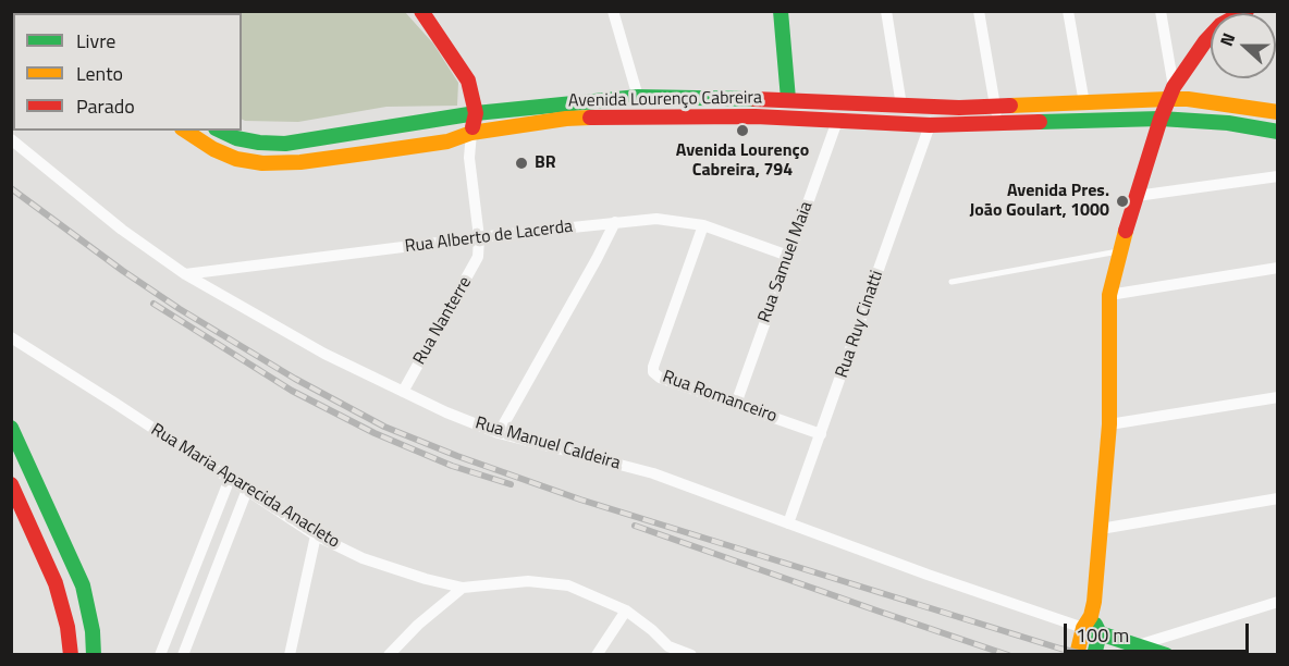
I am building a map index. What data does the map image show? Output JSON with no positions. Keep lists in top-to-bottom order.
{
  "streets": {
    "main road": ["Avenida Lourenço Cabreira"],
    "street": [
      "Rua Alberto de Lacerda",
      "Rua Samuel Maia",
      "Rua Nanterre",
      "Rua Ruy Cinatti",
      "Rua Romanceiro",
      "Rua Manuel Caldeira",
      "Rua Maria Aparecida Anacleto"
    ]
  },
  "crossings": [
    ["Avenida Lourenço Cabreira", "Rua Samuel Maia"],
    ["Avenida Lourenço Cabreira", "Rua Nanterre"],
    ["Avenida Lourenço Cabreira", "Rua Ruy Cinatti"],
    ["Rua Alberto de Lacerda", "Rua Samuel Maia"],
    ["Rua Alberto de Lacerda", "Rua Nanterre"],
    ["Rua Alberto de Lacerda", "Rua Romanceiro"],
    ["Rua Alberto de Lacerda", "Rua Manuel Caldeira"],
    ["Rua Samuel Maia", "Rua Romanceiro"],
    ["Rua Nanterre", "Rua Manuel Caldeira"],
    ["Rua Ruy Cinatti", "Rua Romanceiro"],
    ["Rua Ruy Cinatti", "Rua Manuel Caldeira"]
  ],
  "places": ["Avenida Lourenço Cabreira, 794", "BR", "Avenida Pres. João Goulart, 1000"],
  "legend": ["Livre", "Lento", "Parado"],
  "scale_bar": "100 m",
  "north": "left"
}
